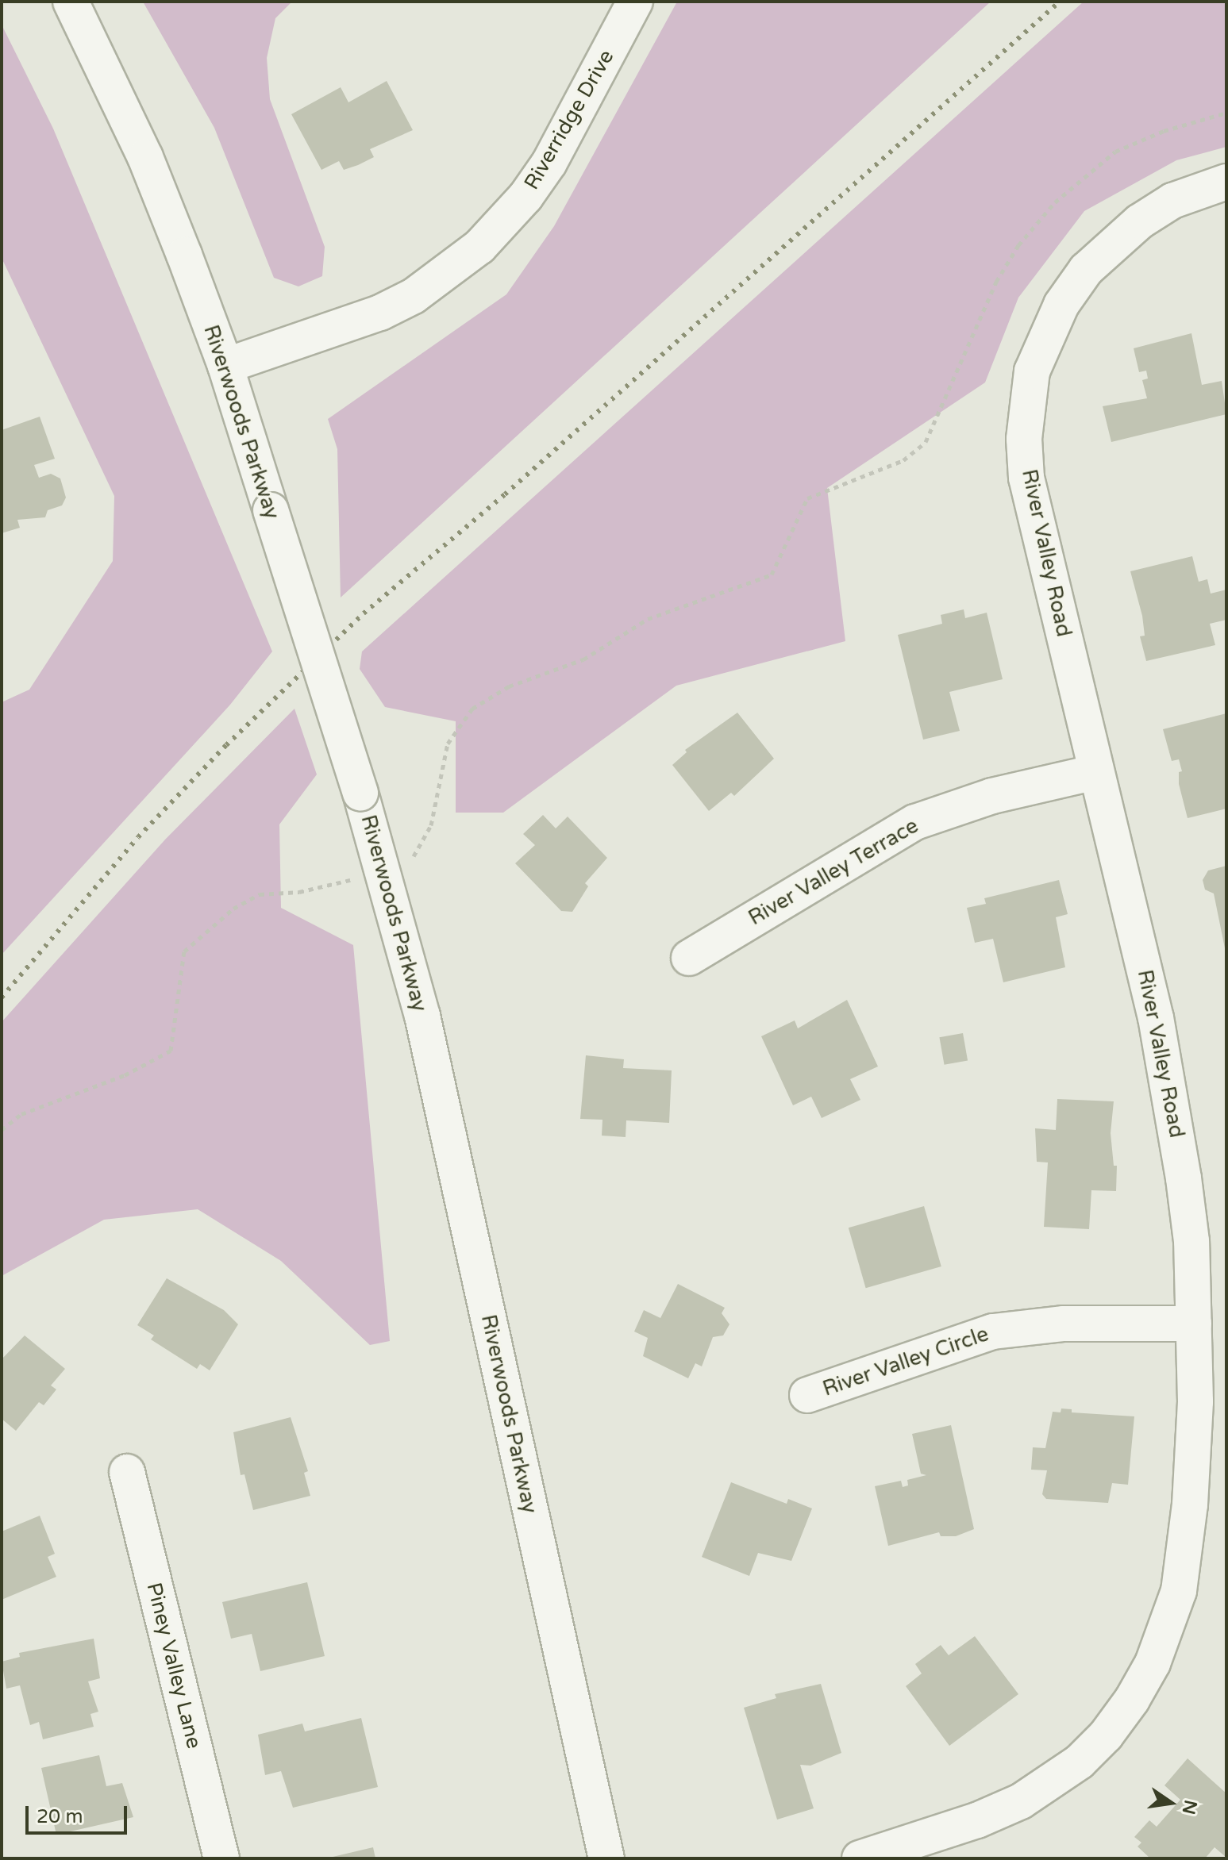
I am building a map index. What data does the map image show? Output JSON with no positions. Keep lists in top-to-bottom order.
{
  "streets": {
    "street": [
      "Riverridge Drive",
      "Riverwoods Parkway",
      "River Valley Road",
      "River Valley Terrace",
      "River Valley Circle",
      "Piney Valley Lane"
    ]
  },
  "crossings": [
    ["Riverridge Drive", "Riverwoods Parkway"],
    ["River Valley Road", "River Valley Terrace"],
    ["River Valley Road", "River Valley Circle"]
  ],
  "scale_bar": "20 m",
  "north": "right"
}
